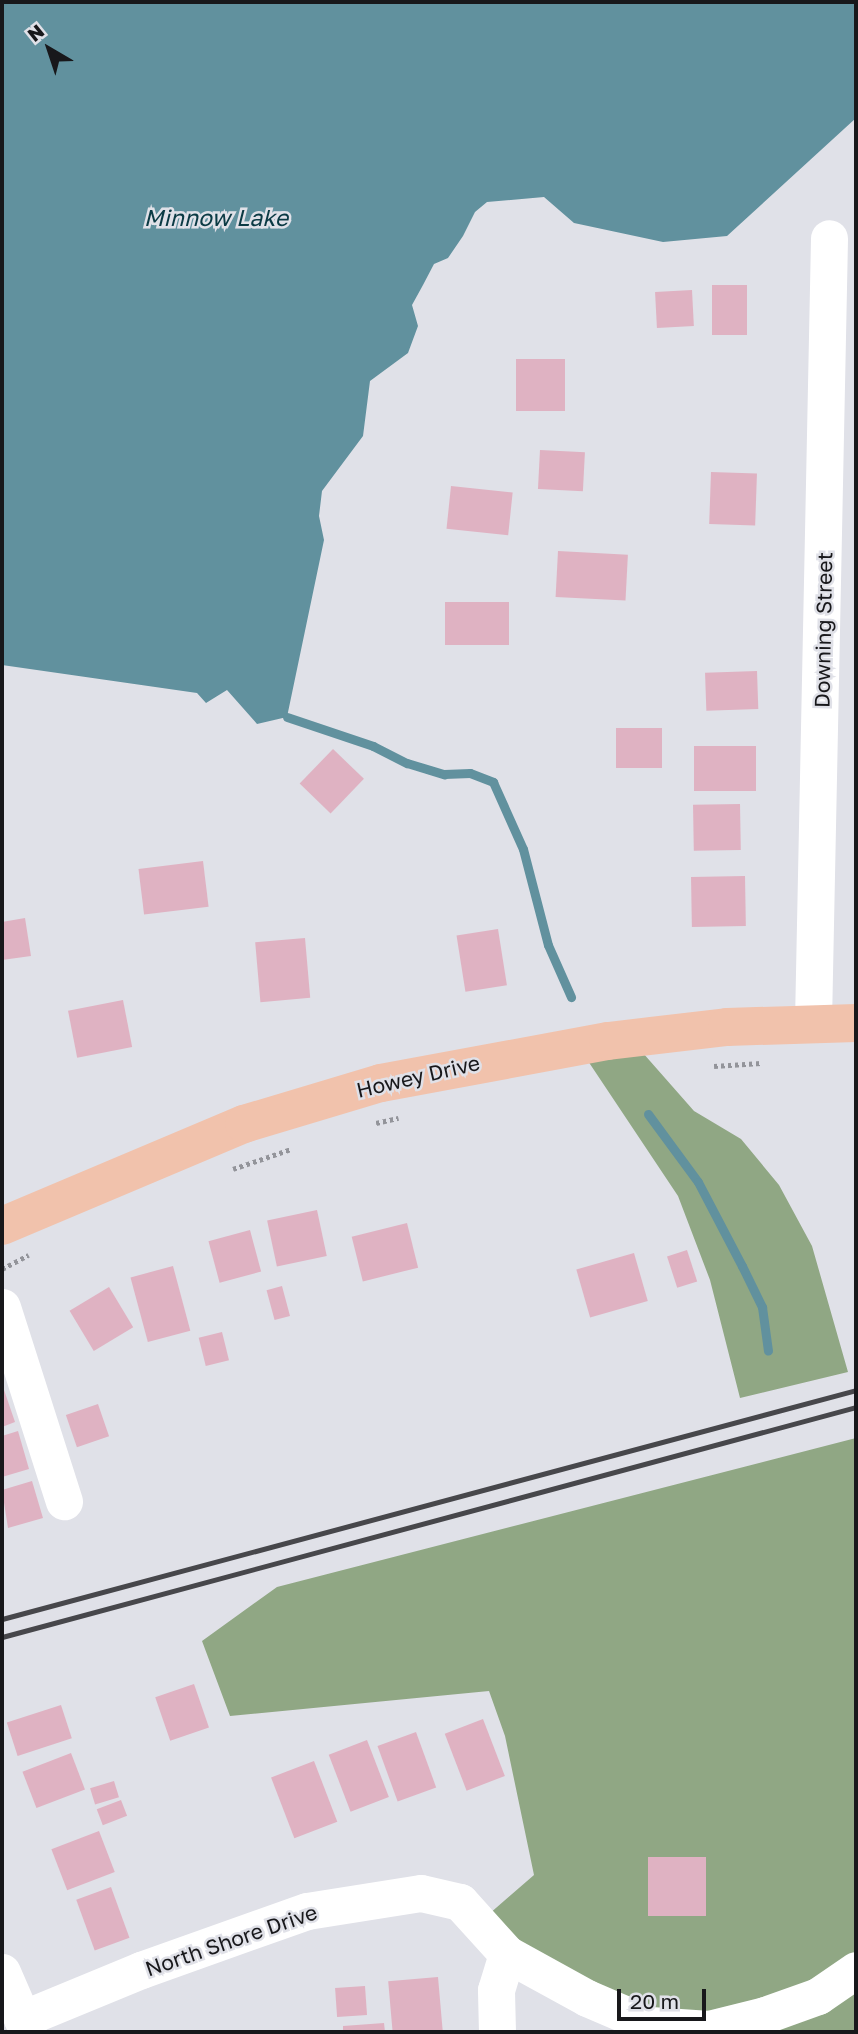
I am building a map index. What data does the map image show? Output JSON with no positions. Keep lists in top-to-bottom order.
{
  "streets": {
    "main road": ["Howey Drive"],
    "street": ["Downing Street", "North Shore Drive"]
  },
  "crossings": [
    ["Downing Street", "Howey Drive"]
  ],
  "water": ["Minnow Lake"],
  "scale_bar": "20 m",
  "north": "top left"
}
